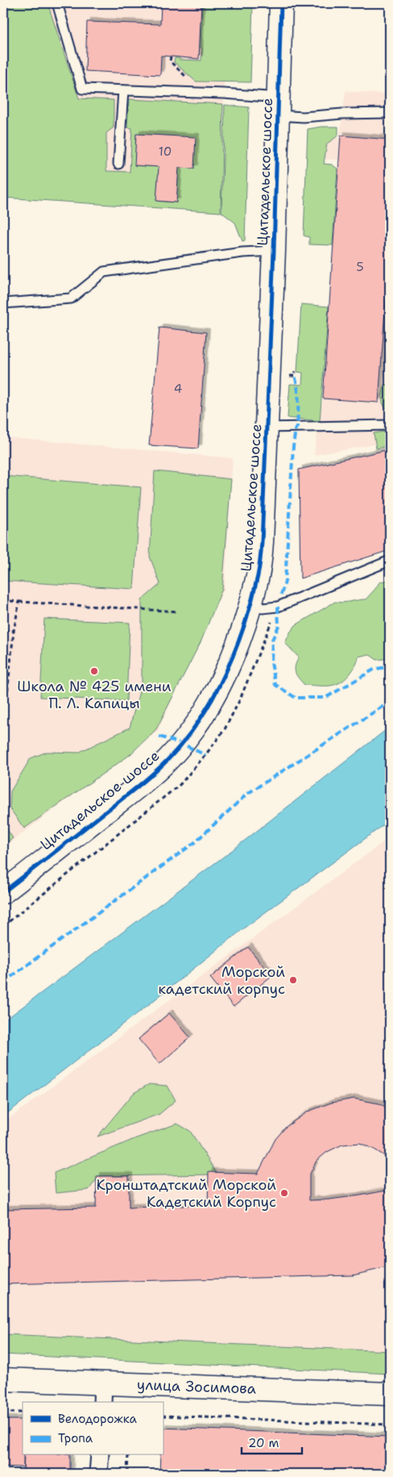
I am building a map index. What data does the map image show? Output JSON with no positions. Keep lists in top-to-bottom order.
{
  "streets": {
    "street": ["Цитадельское шоссе", "улица Зосимова"]
  },
  "places": ["Школа № 425 имени П. Л. Капицы", "Морской кадетский корпус", "Кронштадтский Морской Кадетский Корпус"],
  "house_numbers": ["10", "5", "4"],
  "legend": ["Велодорожка", "Тропа"],
  "scale_bar": "20 m"
}
